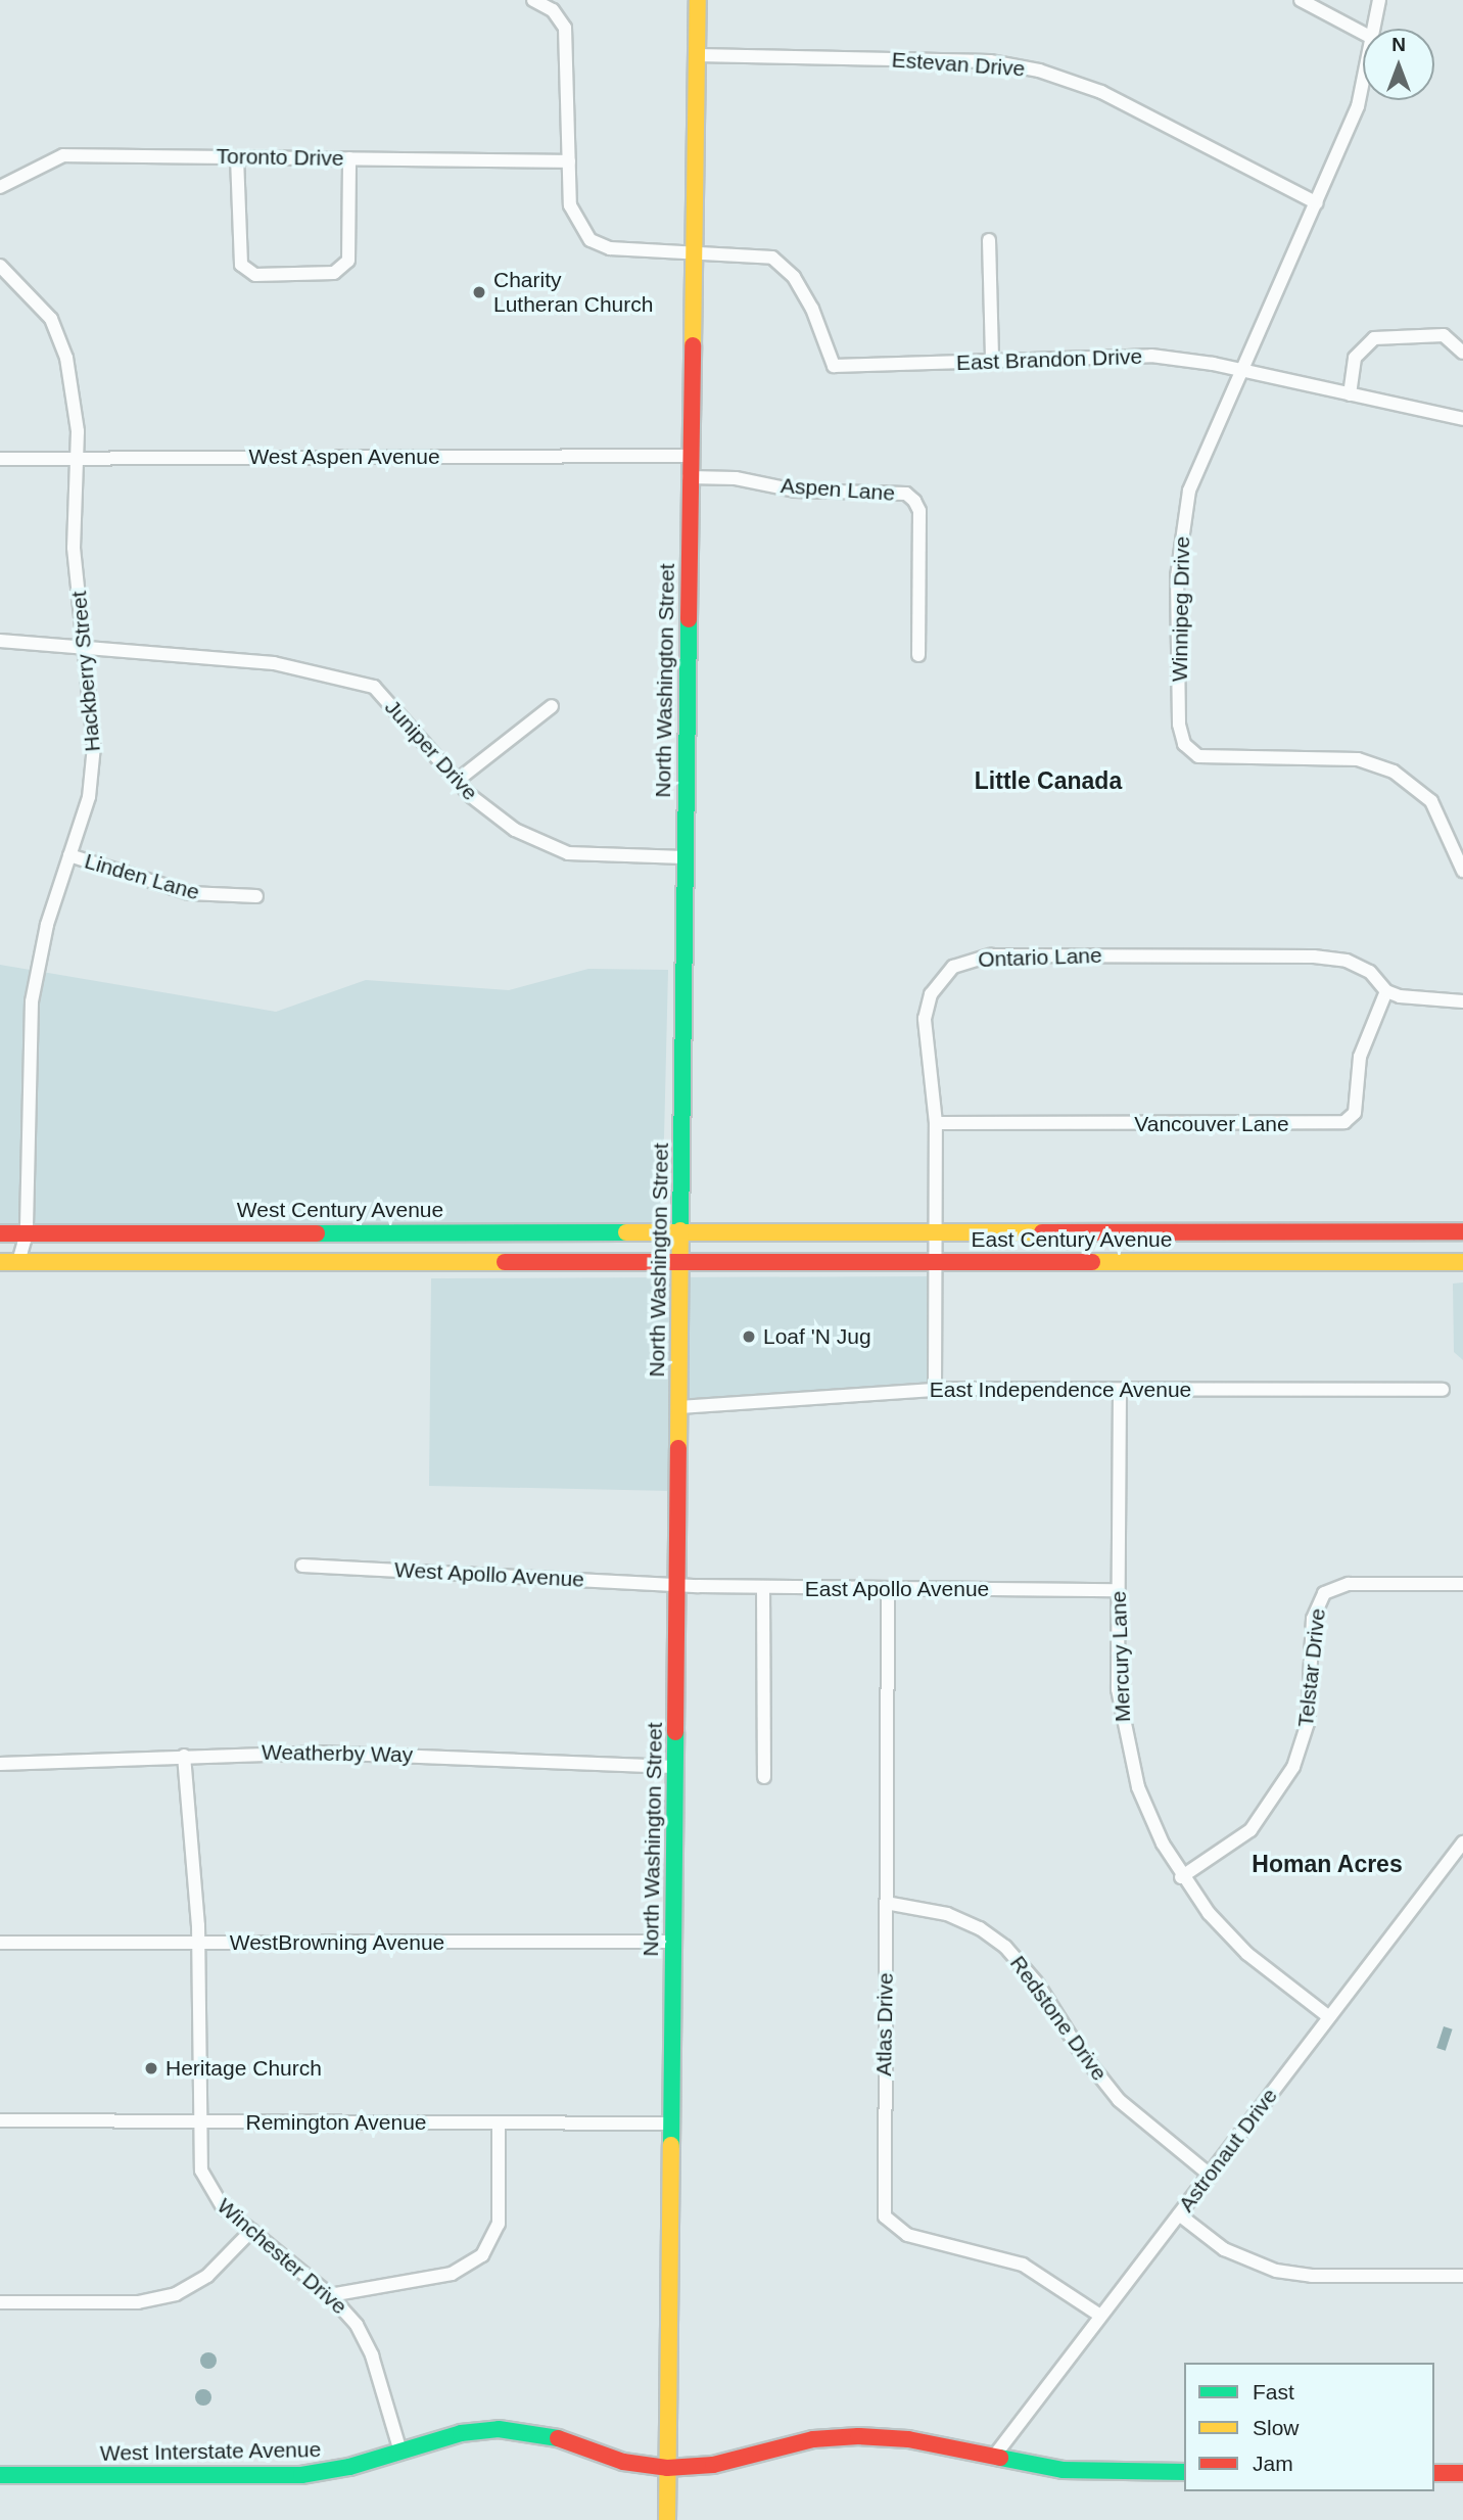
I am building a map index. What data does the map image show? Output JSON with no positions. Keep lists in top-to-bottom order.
{
  "streets": {
    "main road": [
      "North Washington Street",
      "West Century Avenue",
      "East Century Avenue",
      "West Interstate Avenue"
    ],
    "street": [
      "Estevan Drive",
      "Toronto Drive",
      "East Brandon Drive",
      "West Aspen Avenue",
      "Aspen Lane",
      "Winnipeg Drive",
      "Hackberry Street",
      "Juniper Drive",
      "Linden Lane",
      "Ontario Lane",
      "Vancouver Lane",
      "East Independence Avenue",
      "West Apollo Avenue",
      "East Apollo Avenue",
      "Mercury Lane",
      "Telstar Drive",
      "Weatherby Way",
      "WestBrowning Avenue",
      "Redstone Drive",
      "Atlas Drive",
      "Remington Avenue",
      "Astronaut Drive",
      "Winchester Drive"
    ]
  },
  "crossings": [
    ["Estevan Drive", "Winnipeg Drive"],
    ["Estevan Drive", "North Washington Street"],
    ["East Brandon Drive", "Winnipeg Drive"],
    ["East Brandon Drive", "North Washington Street"],
    ["West Aspen Avenue", "Hackberry Street"],
    ["West Aspen Avenue", "North Washington Street"],
    ["Aspen Lane", "North Washington Street"],
    ["Hackberry Street", "Juniper Drive"],
    ["Hackberry Street", "Linden Lane"],
    ["Hackberry Street", "West Century Avenue"],
    ["North Washington Street", "Juniper Drive"],
    ["North Washington Street", "West Century Avenue"],
    ["North Washington Street", "East Century Avenue"],
    ["North Washington Street", "East Independence Avenue"],
    ["North Washington Street", "West Apollo Avenue"],
    ["North Washington Street", "East Apollo Avenue"],
    ["North Washington Street", "Weatherby Way"],
    ["North Washington Street", "WestBrowning Avenue"],
    ["North Washington Street", "Remington Avenue"],
    ["North Washington Street", "West Interstate Avenue"],
    ["Ontario Lane", "Vancouver Lane"],
    ["Ontario Lane", "East Century Avenue"],
    ["Ontario Lane", "East Independence Avenue"],
    ["West Century Avenue", "East Century Avenue"],
    ["East Independence Avenue", "Mercury Lane"],
    ["West Apollo Avenue", "East Apollo Avenue"],
    ["East Apollo Avenue", "Mercury Lane"],
    ["East Apollo Avenue", "Atlas Drive"],
    ["Mercury Lane", "Telstar Drive"],
    ["Mercury Lane", "Astronaut Drive"],
    ["Weatherby Way", "Winchester Drive"],
    ["WestBrowning Avenue", "Winchester Drive"],
    ["Redstone Drive", "Atlas Drive"],
    ["Redstone Drive", "Astronaut Drive"],
    ["Atlas Drive", "Astronaut Drive"],
    ["Remington Avenue", "Winchester Drive"],
    ["Astronaut Drive", "West Interstate Avenue"],
    ["Winchester Drive", "West Interstate Avenue"]
  ],
  "districts": ["Little Canada", "Homan Acres"],
  "places": ["Charity Lutheran Church", "Loaf 'N Jug", "Heritage Church"],
  "legend": ["Fast", "Slow", "Jam"],
  "north": "top"
}
